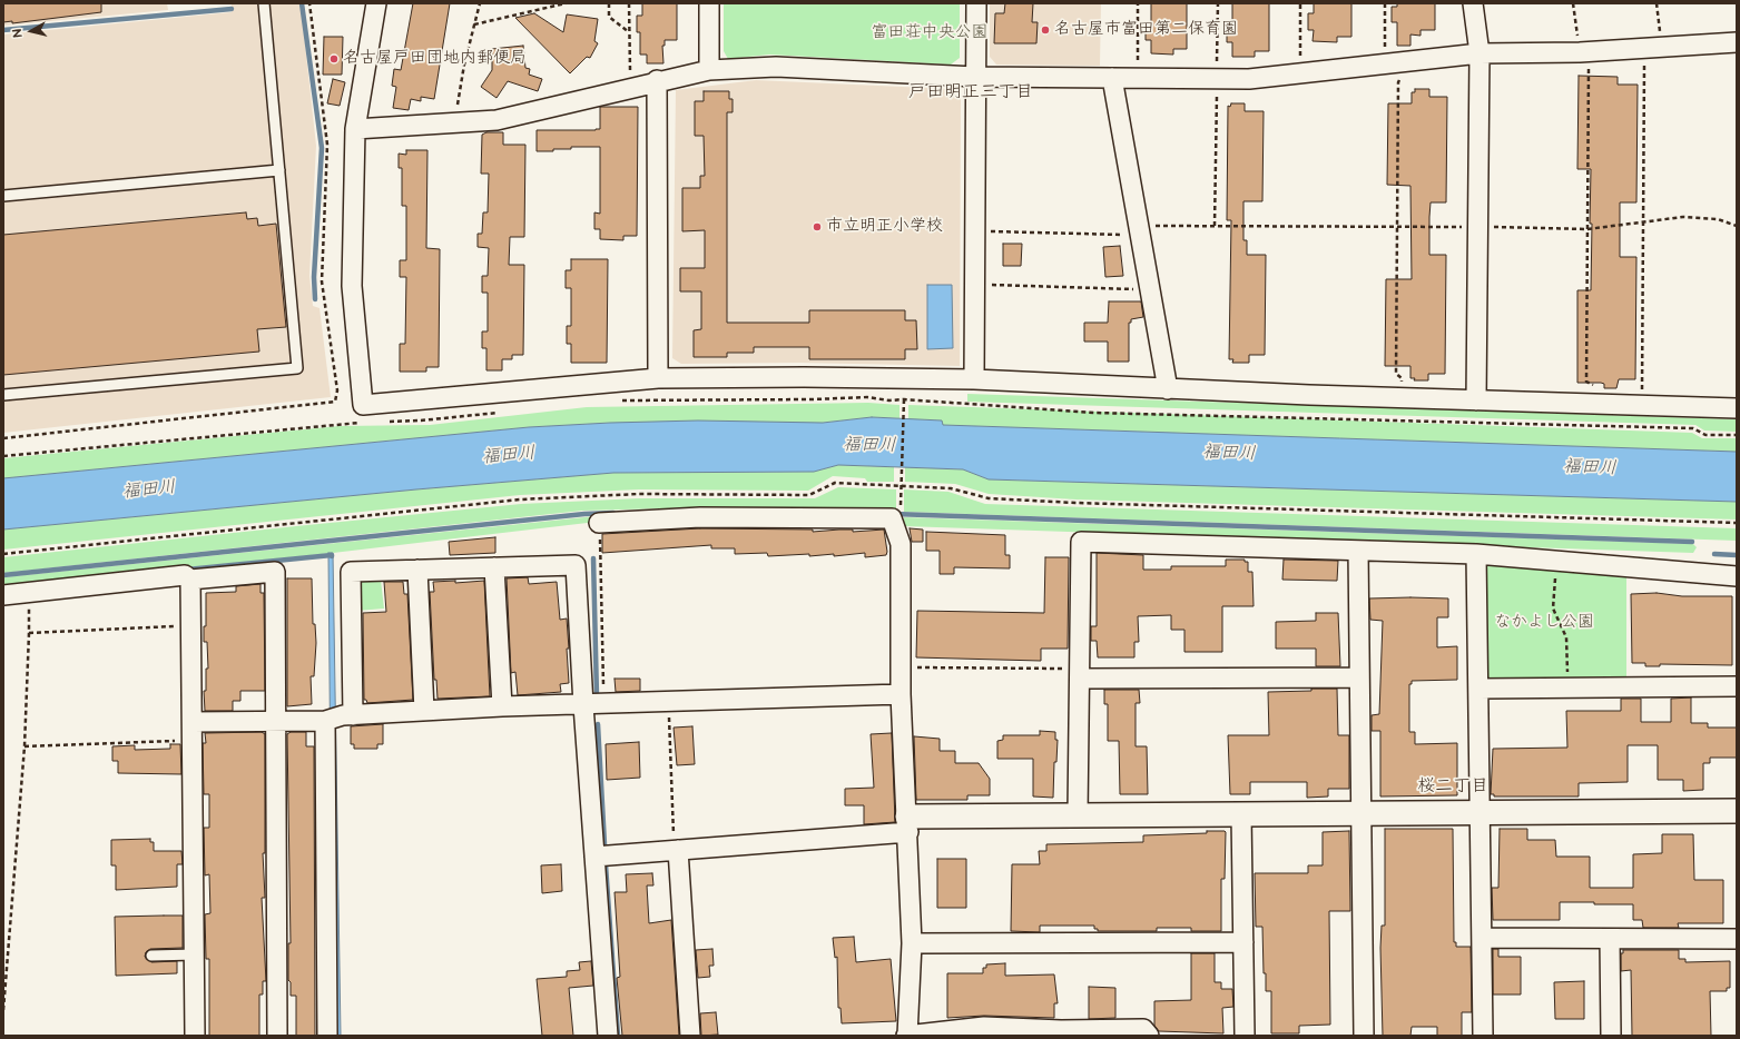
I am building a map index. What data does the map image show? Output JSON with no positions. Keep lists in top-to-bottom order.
{
  "districts": ["戸田明正三丁目", "桜二丁目"],
  "water": ["福田川"],
  "parks": ["富田荘中央公園", "なかよし公園"],
  "places": ["名古屋市富田第二保育園", "名古屋戸田団地内郵便局", "市立明正小学校"],
  "north": "left"
}
